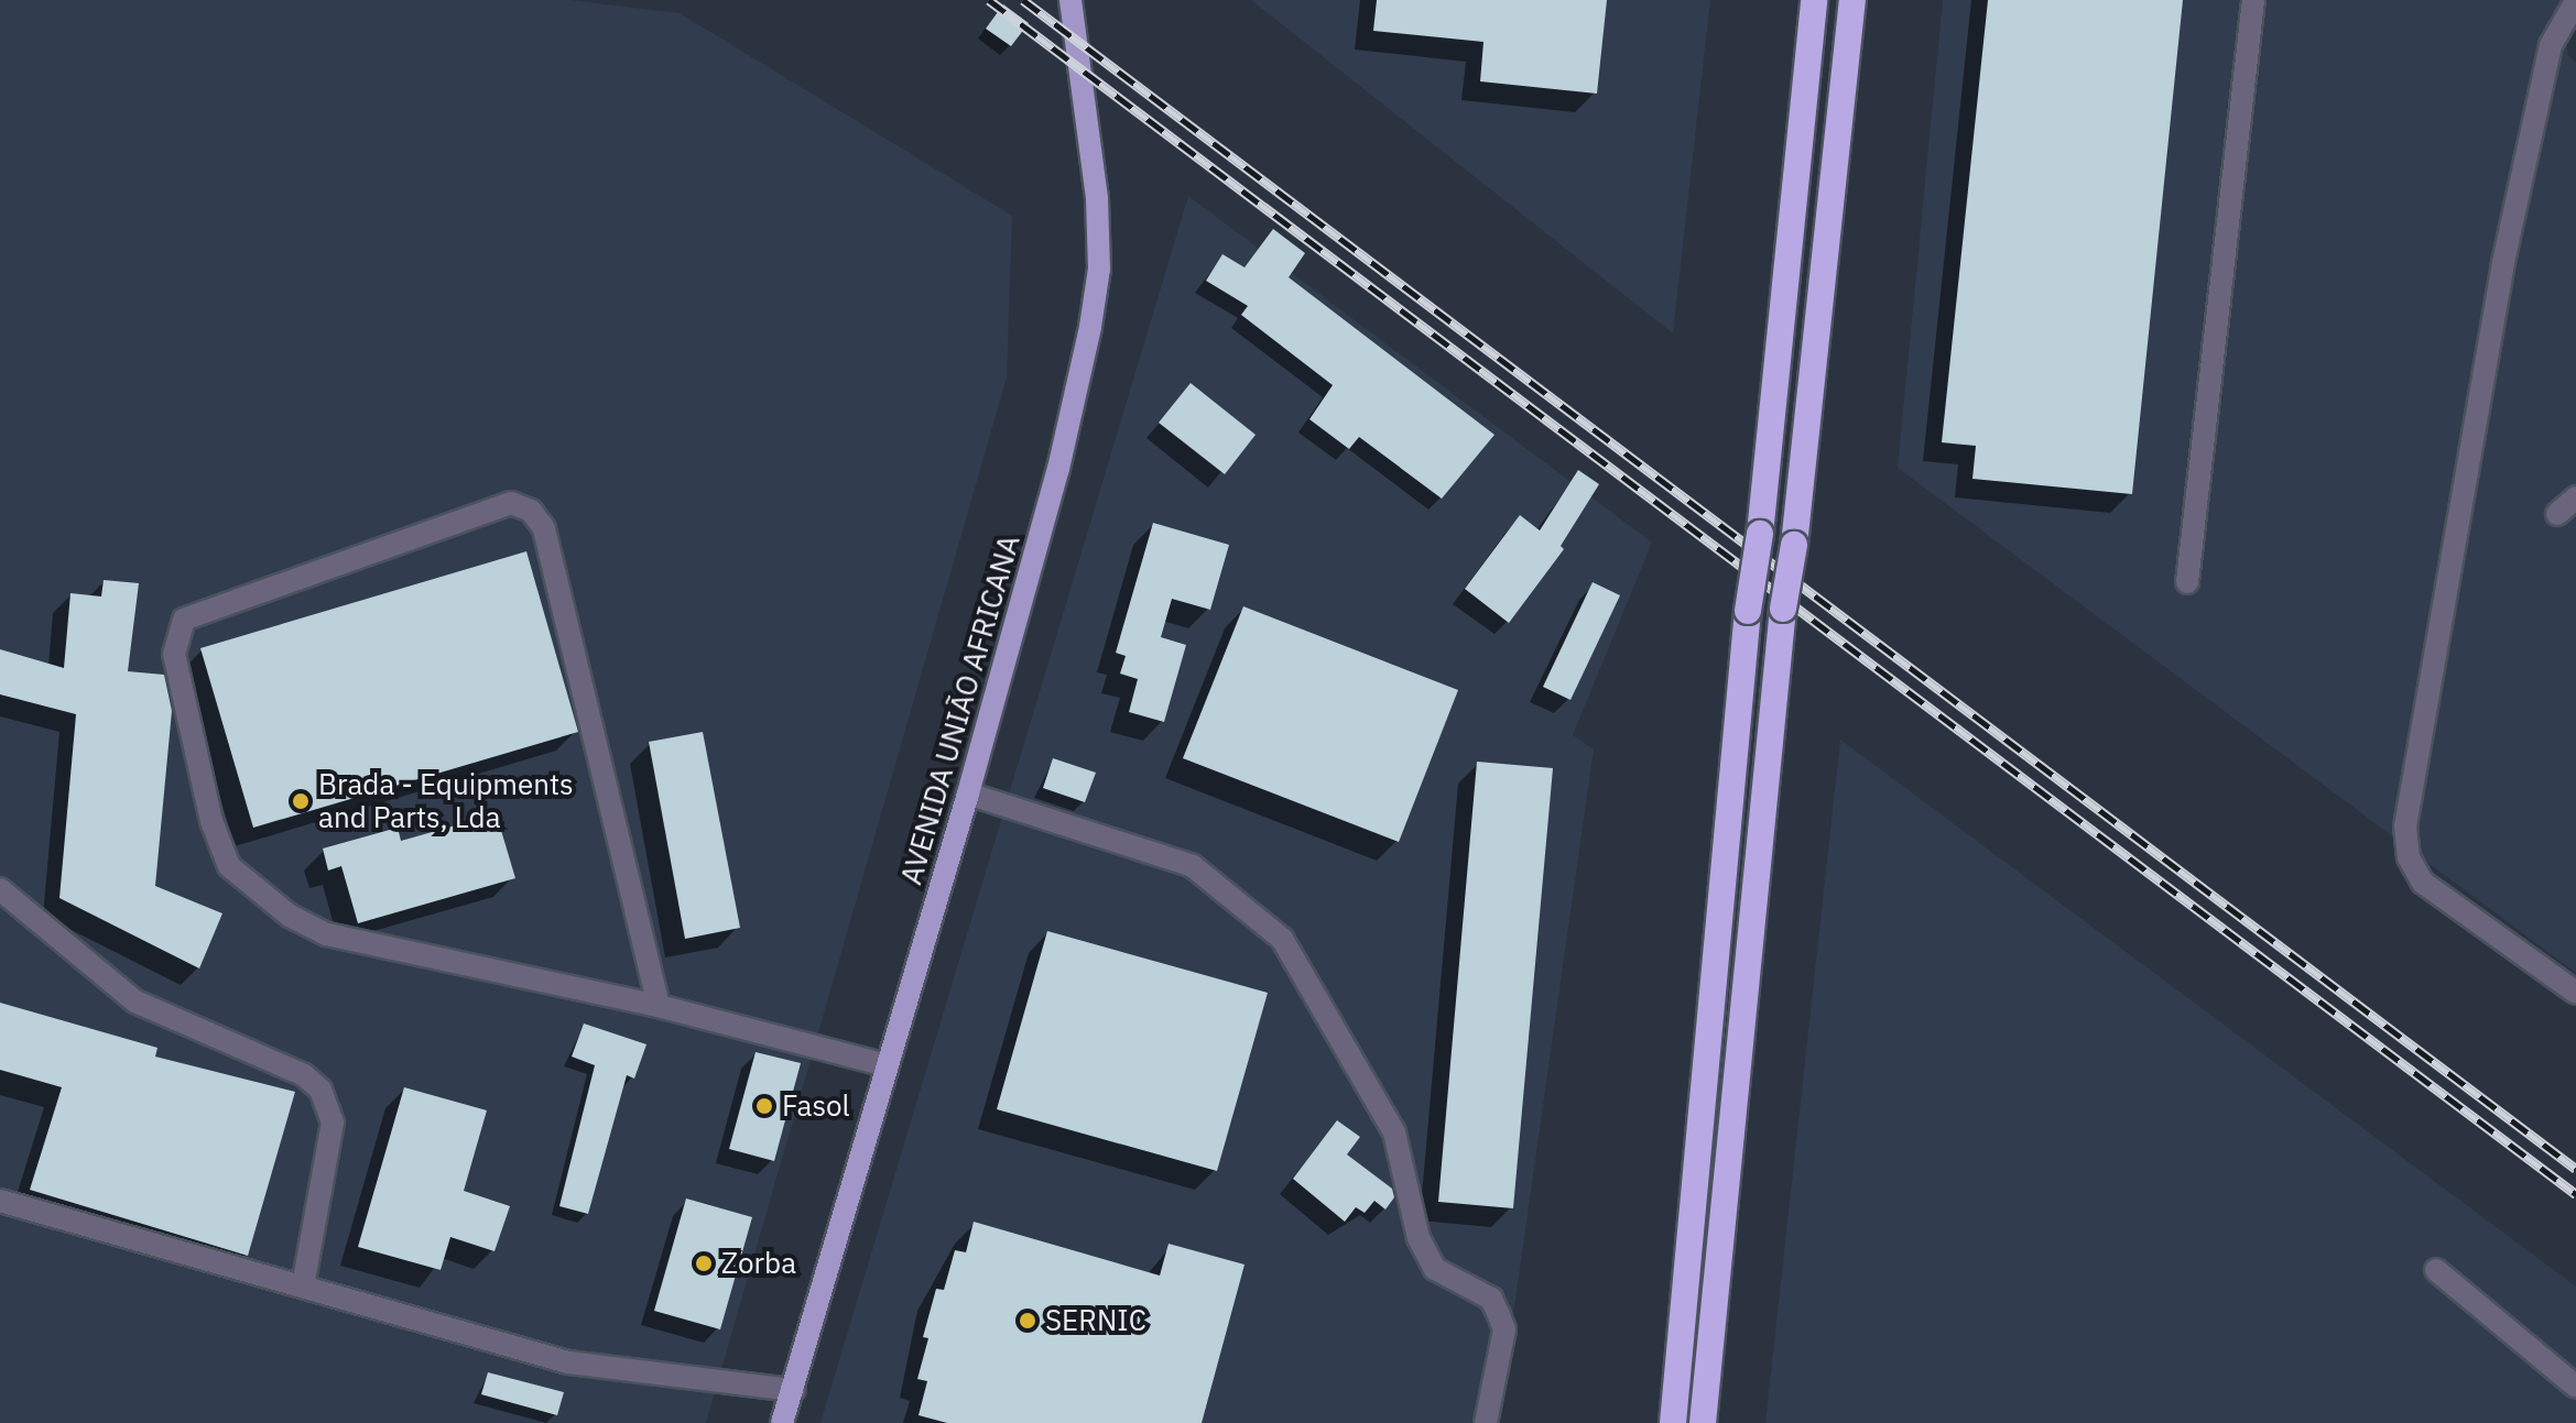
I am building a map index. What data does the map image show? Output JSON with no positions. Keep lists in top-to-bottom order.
{
  "streets": {
    "main road": ["AVENIDA UNIÃO AFRICANA"]
  },
  "places": [
    "Brada - Equipments and Parts, Lda",
    "Fasol",
    "Zorba",
    "SERNIC"
  ]
}
